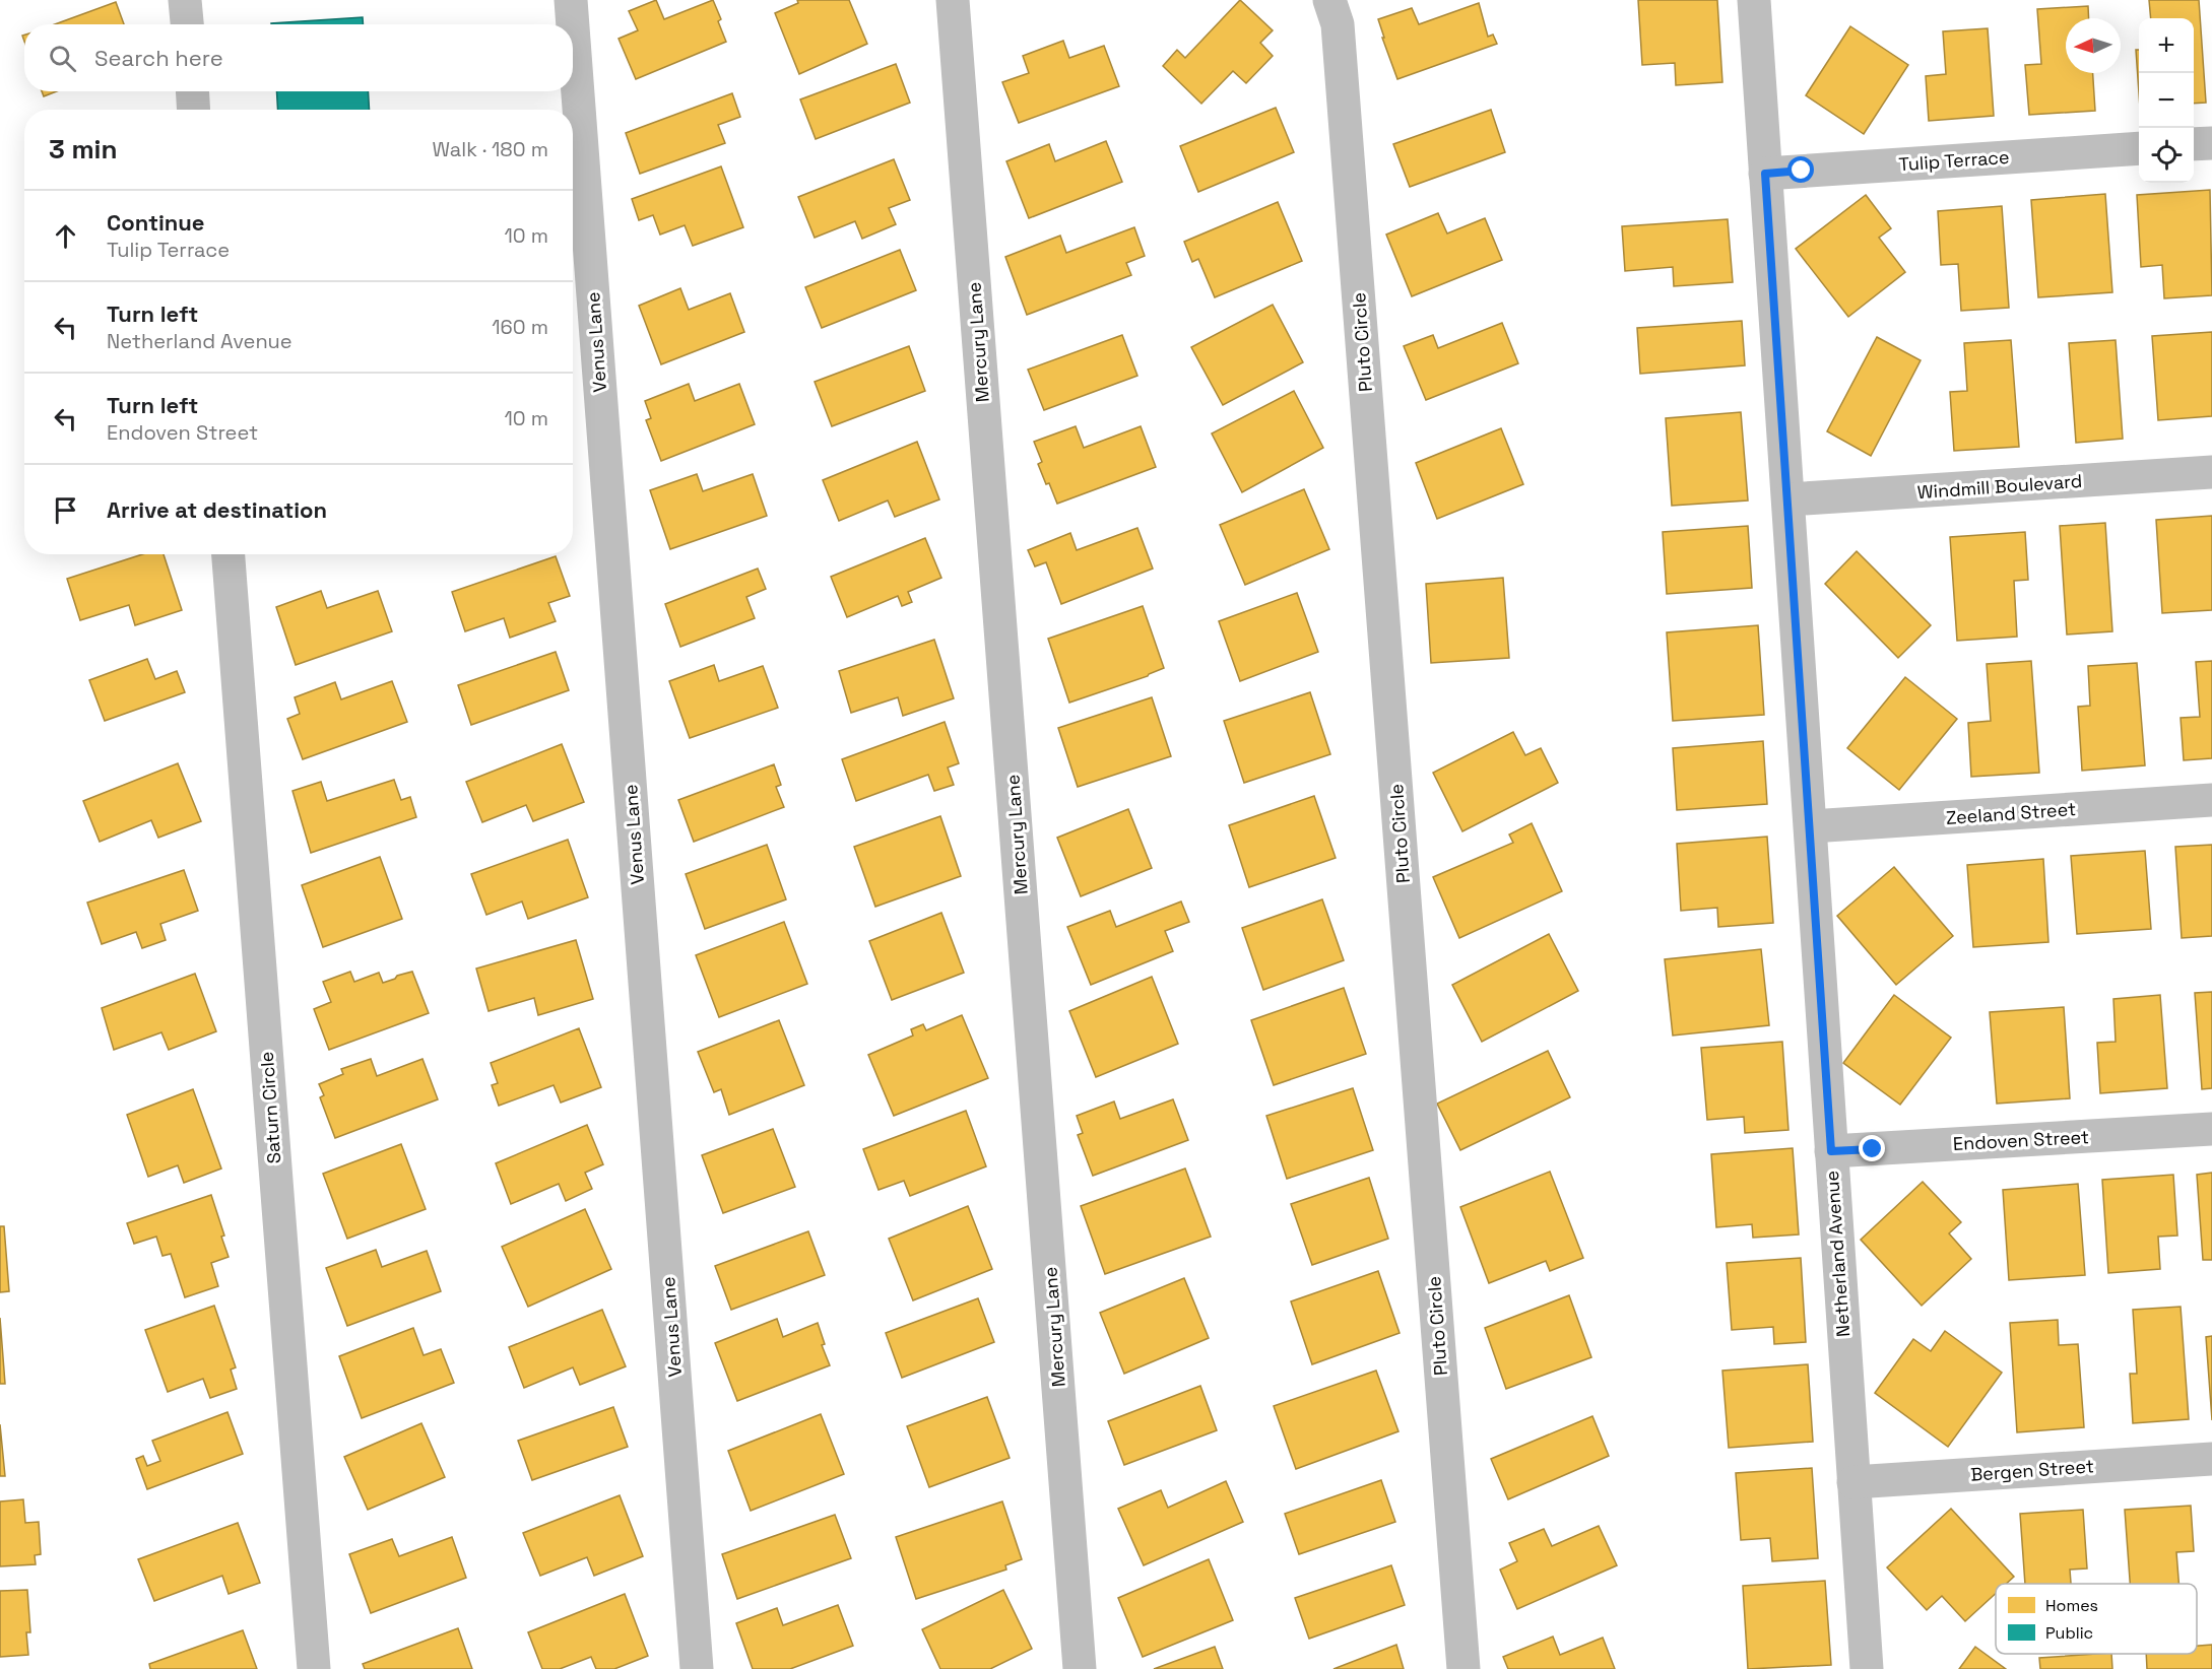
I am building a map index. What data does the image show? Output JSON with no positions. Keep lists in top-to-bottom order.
{
  "streets": {
    "street": [
      "Tulip Terrace",
      "Venus Lane",
      "Mercury Lane",
      "Pluto Circle",
      "Windmill Boulevard",
      "Zeeland Street",
      "Saturn Circle",
      "Endoven Street",
      "Netherland Avenue",
      "Bergen Street"
    ]
  },
  "crossings": [
    ["Tulip Terrace", "Netherland Avenue"],
    ["Windmill Boulevard", "Netherland Avenue"],
    ["Zeeland Street", "Netherland Avenue"],
    ["Endoven Street", "Netherland Avenue"],
    ["Netherland Avenue", "Bergen Street"]
  ],
  "legend": ["Homes", "Public"],
  "north": "left",
  "page": {
    "map_buttons": ["+", "−"],
    "search": "Search here",
    "heading": ["3 min", "Walk · 180 m"],
    "list": [
      ["Continue", "Tulip Terrace", "10 m"],
      ["Turn left", "Netherland Avenue", "160 m"],
      ["Turn left", "Endoven Street", "10 m"],
      "Arrive at destination"
    ]
  }
}
